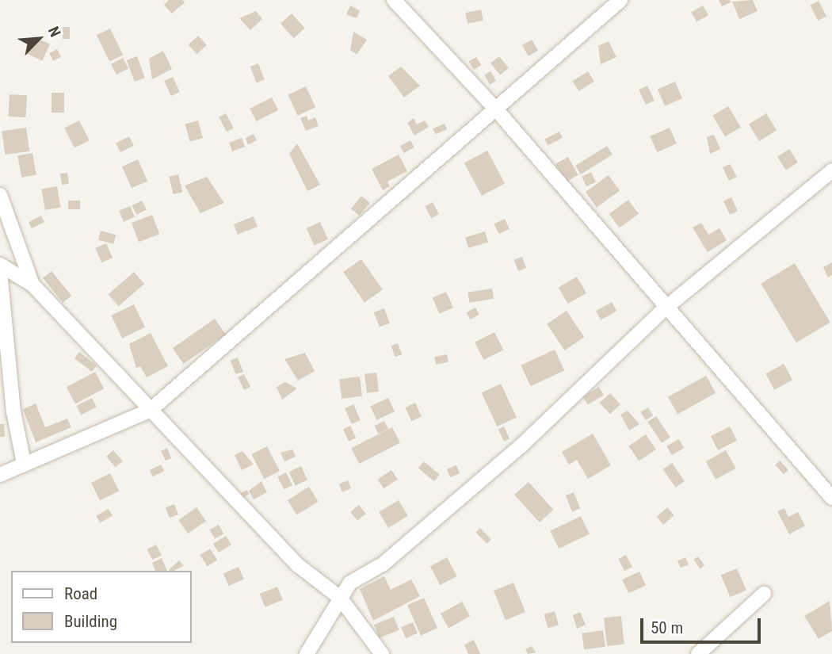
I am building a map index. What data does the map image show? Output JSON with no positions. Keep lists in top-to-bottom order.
{
  "legend": ["Road", "Building"],
  "scale_bar": "50 m",
  "north": "top right"
}
